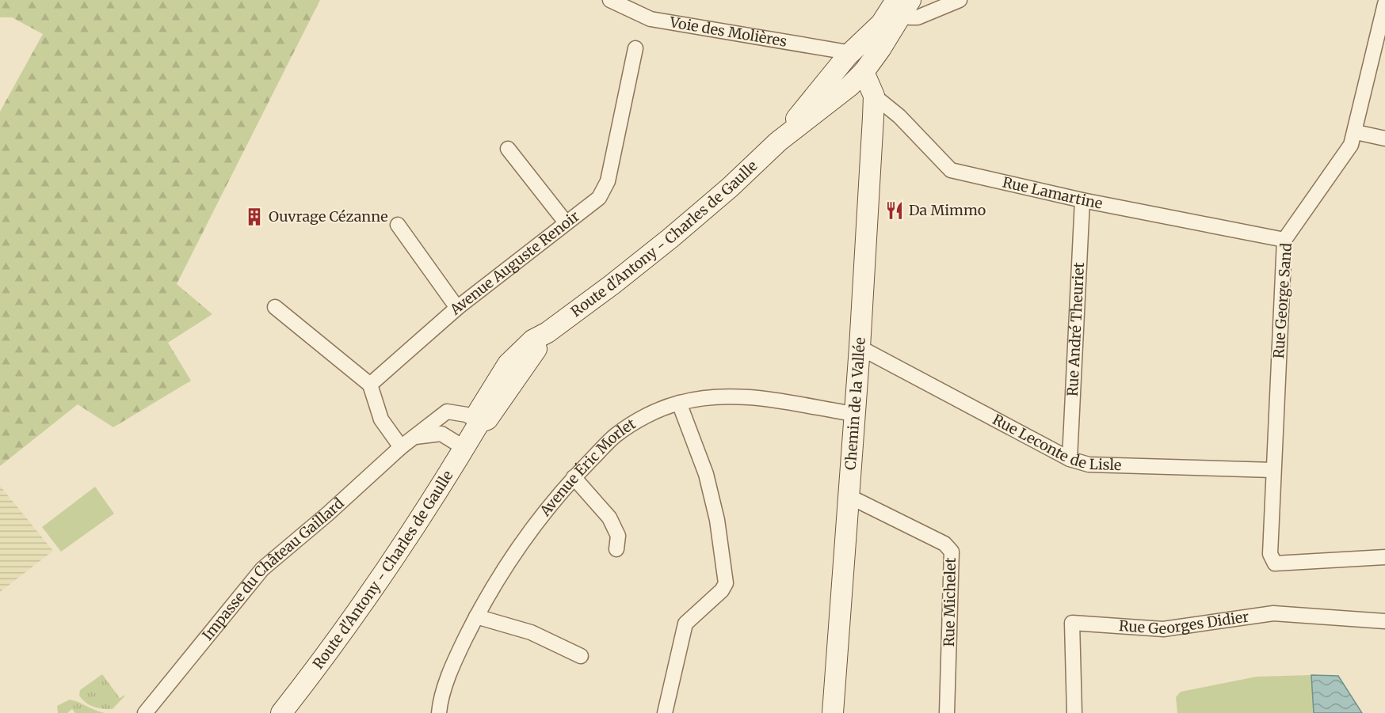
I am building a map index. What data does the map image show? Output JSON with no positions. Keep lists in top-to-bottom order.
{
  "streets": {
    "street": [
      "Voie des Molières",
      "Rue Lamartine",
      "Route d'Antony - Charles de Gaulle",
      "Avenue Auguste Renoir",
      "Rue George Sand",
      "Rue André Theuriet",
      "Chemin de la Vallée",
      "Rue Leconte de Lisle",
      "Avenue Éric Morlet",
      "Impasse du Château Gaillard",
      "Rue Michelet",
      "Rue Georges Didier"
    ]
  },
  "crossings": [
    ["Voie des Molières", "Rue Lamartine"],
    ["Voie des Molières", "Route d'Antony - Charles de Gaulle"],
    ["Rue Lamartine", "Route d'Antony - Charles de Gaulle"],
    ["Rue Lamartine", "Rue George Sand"],
    ["Rue Lamartine", "Rue André Theuriet"],
    ["Rue Lamartine", "Chemin de la Vallée"],
    ["Route d'Antony - Charles de Gaulle", "Impasse du Château Gaillard"],
    ["Rue George Sand", "Rue Leconte de Lisle"],
    ["Rue André Theuriet", "Rue Leconte de Lisle"],
    ["Chemin de la Vallée", "Rue Leconte de Lisle"],
    ["Chemin de la Vallée", "Avenue Éric Morlet"],
    ["Chemin de la Vallée", "Rue Michelet"]
  ],
  "places": {
    "restaurant": ["Da Mimmo"],
    "building": ["Ouvrage Cézanne"]
  }
}
